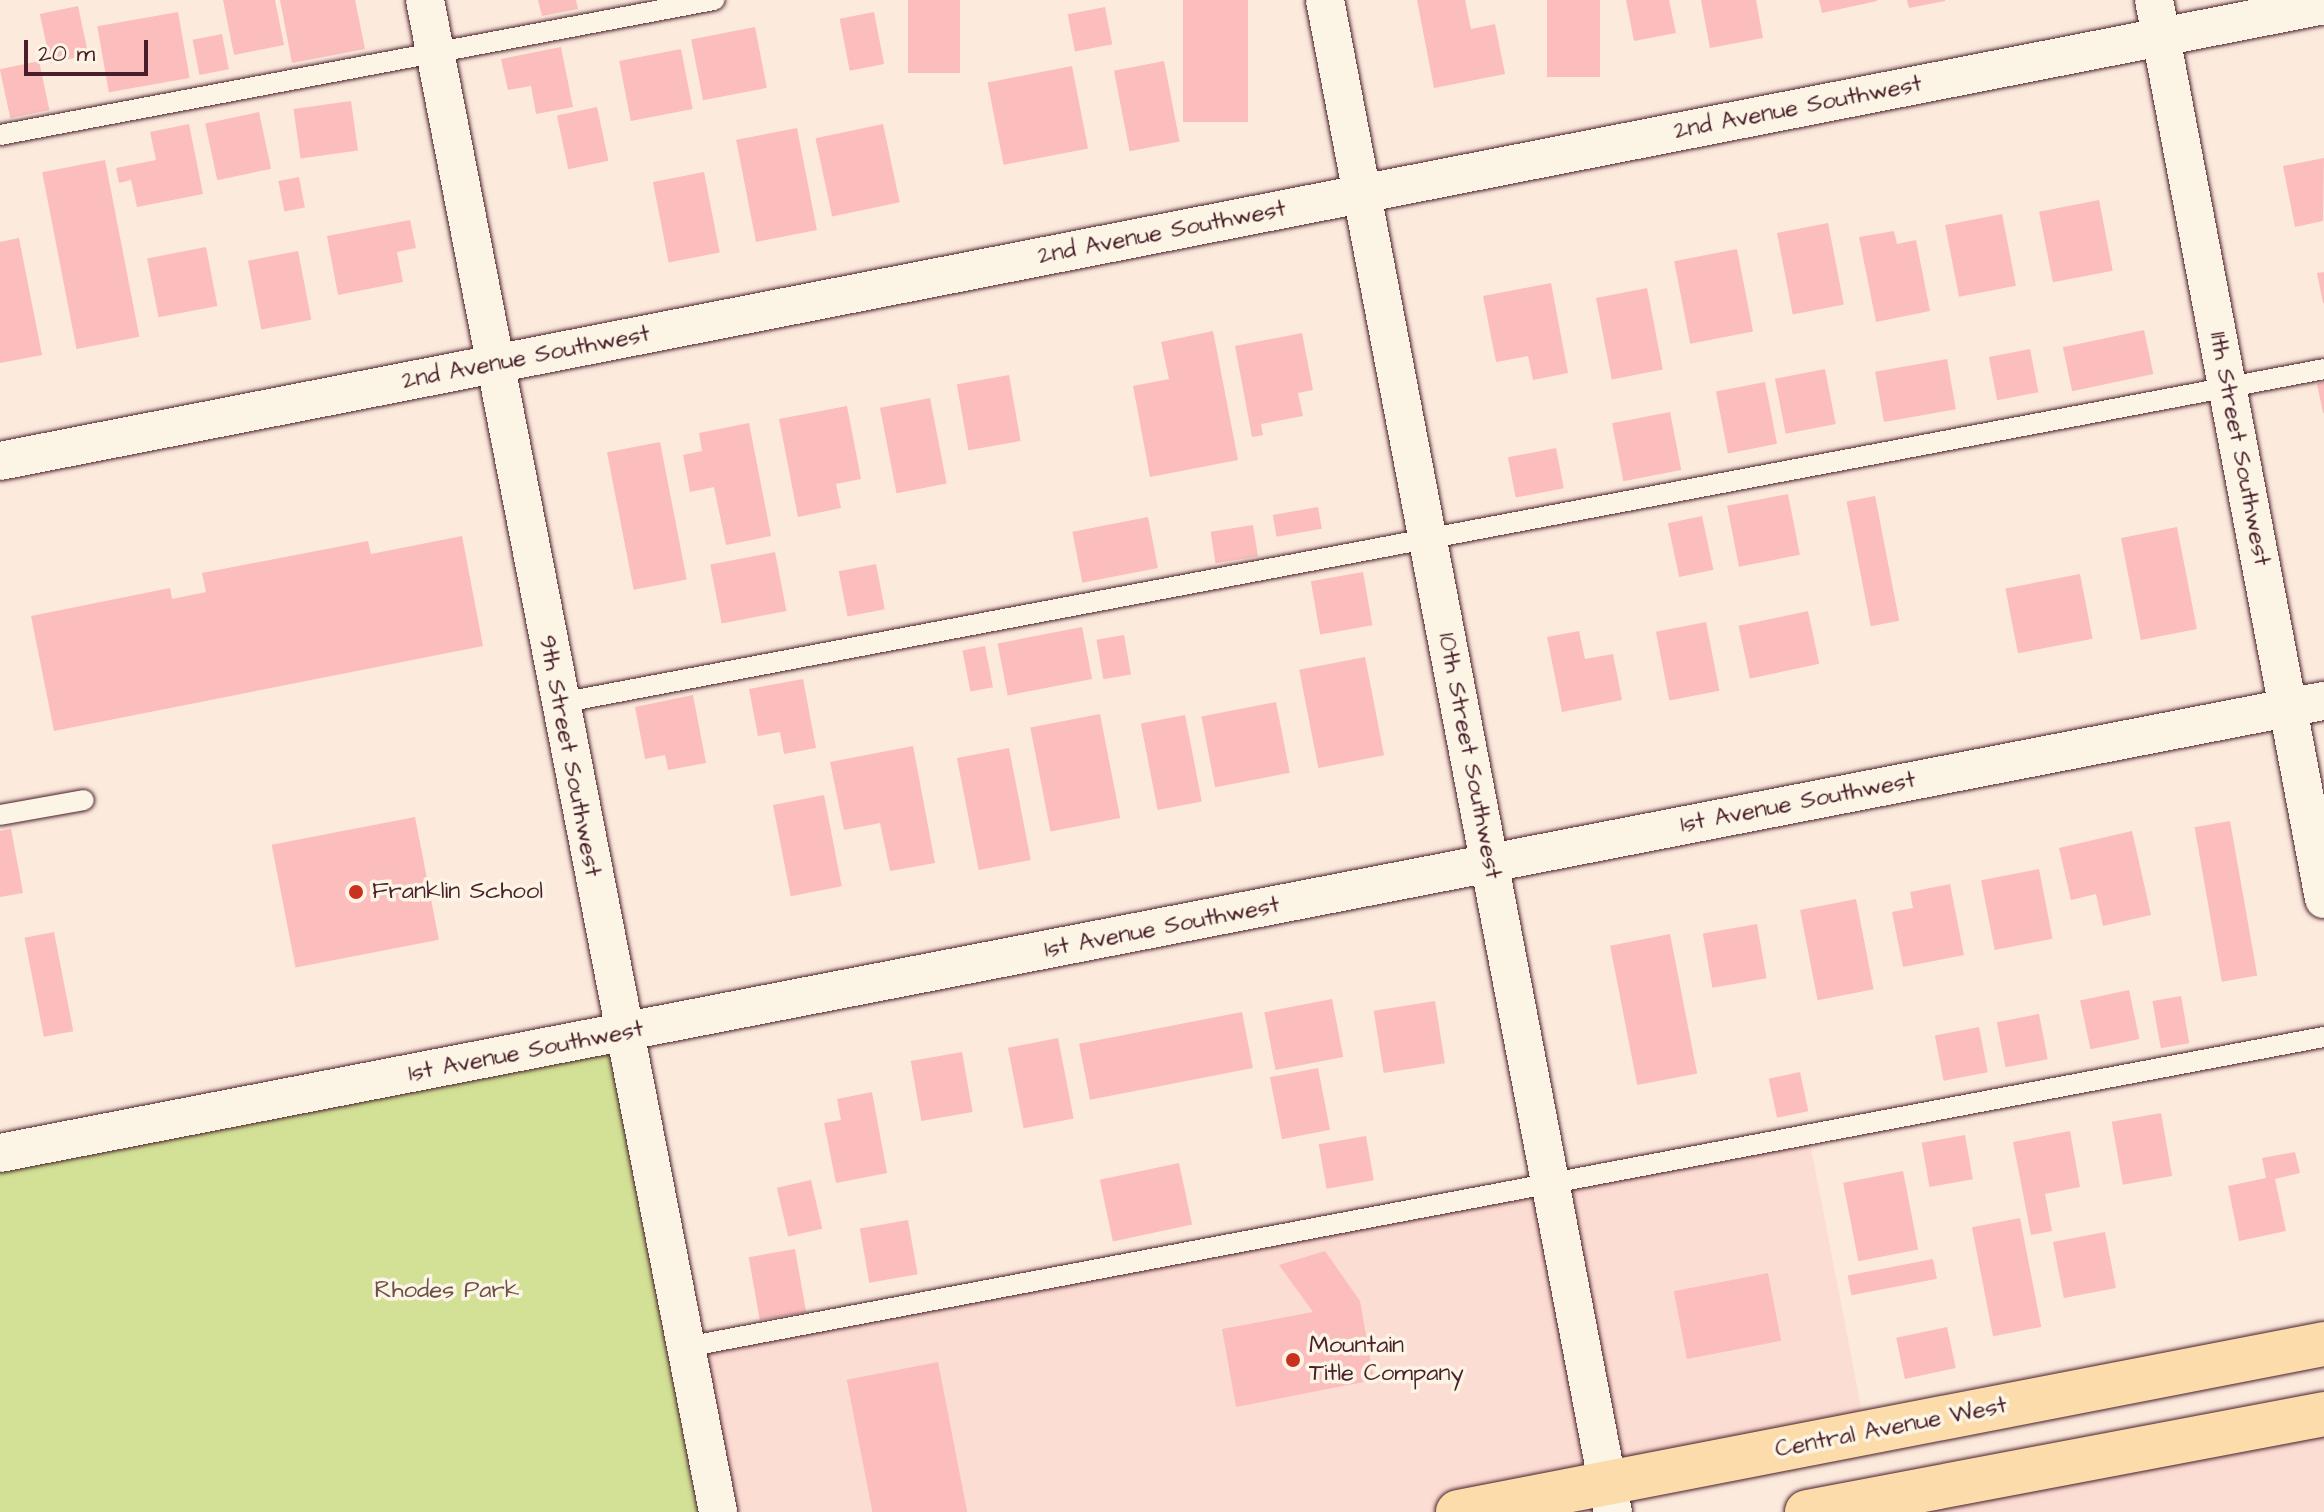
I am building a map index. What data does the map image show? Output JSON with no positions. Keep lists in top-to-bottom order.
{
  "streets": {
    "highway": ["Central Avenue West"],
    "street": [
      "2nd Avenue Southwest",
      "11th Street Southwest",
      "9th Street Southwest",
      "10th Street Southwest",
      "1st Avenue Southwest"
    ]
  },
  "crossings": [
    ["2nd Avenue Southwest", "11th Street Southwest"],
    ["2nd Avenue Southwest", "9th Street Southwest"],
    ["2nd Avenue Southwest", "10th Street Southwest"],
    ["11th Street Southwest", "1st Avenue Southwest"],
    ["9th Street Southwest", "1st Avenue Southwest"],
    ["10th Street Southwest", "1st Avenue Southwest"],
    ["10th Street Southwest", "Central Avenue West"]
  ],
  "parks": ["Rhodes Park"],
  "places": ["Franklin School", "Mountain Title Company"],
  "scale_bar": "20 m"
}
